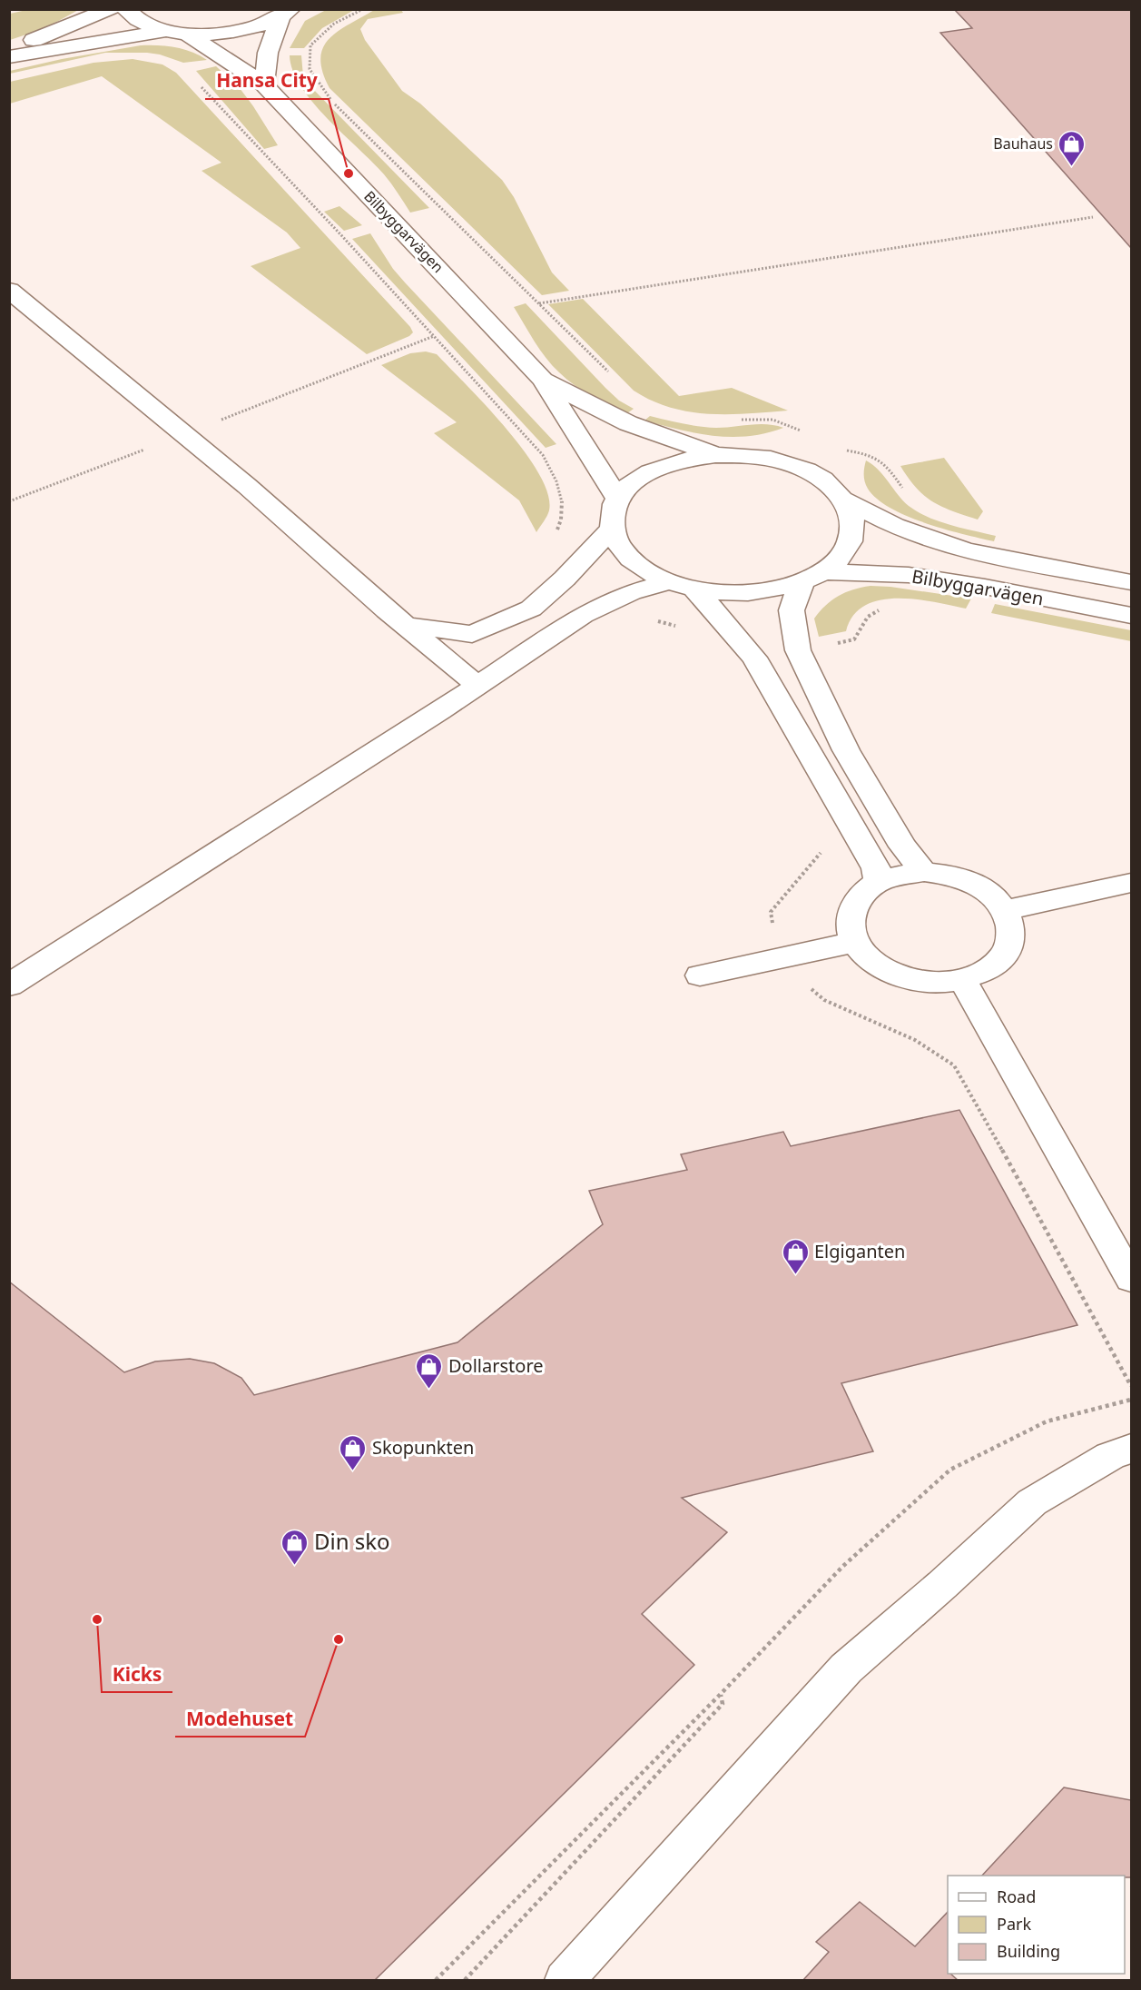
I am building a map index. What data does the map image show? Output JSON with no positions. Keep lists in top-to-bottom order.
{
  "streets": {
    "street": ["Bilbyggarvägen"]
  },
  "places": {
    "shop": [
      "Bauhaus",
      "Elgiganten",
      "Dollarstore",
      "Skopunkten",
      "Din sko"
    ],
    "other": ["Hansa City", "Kicks", "Modehuset"]
  },
  "legend": ["Road", "Park", "Building"]
}
